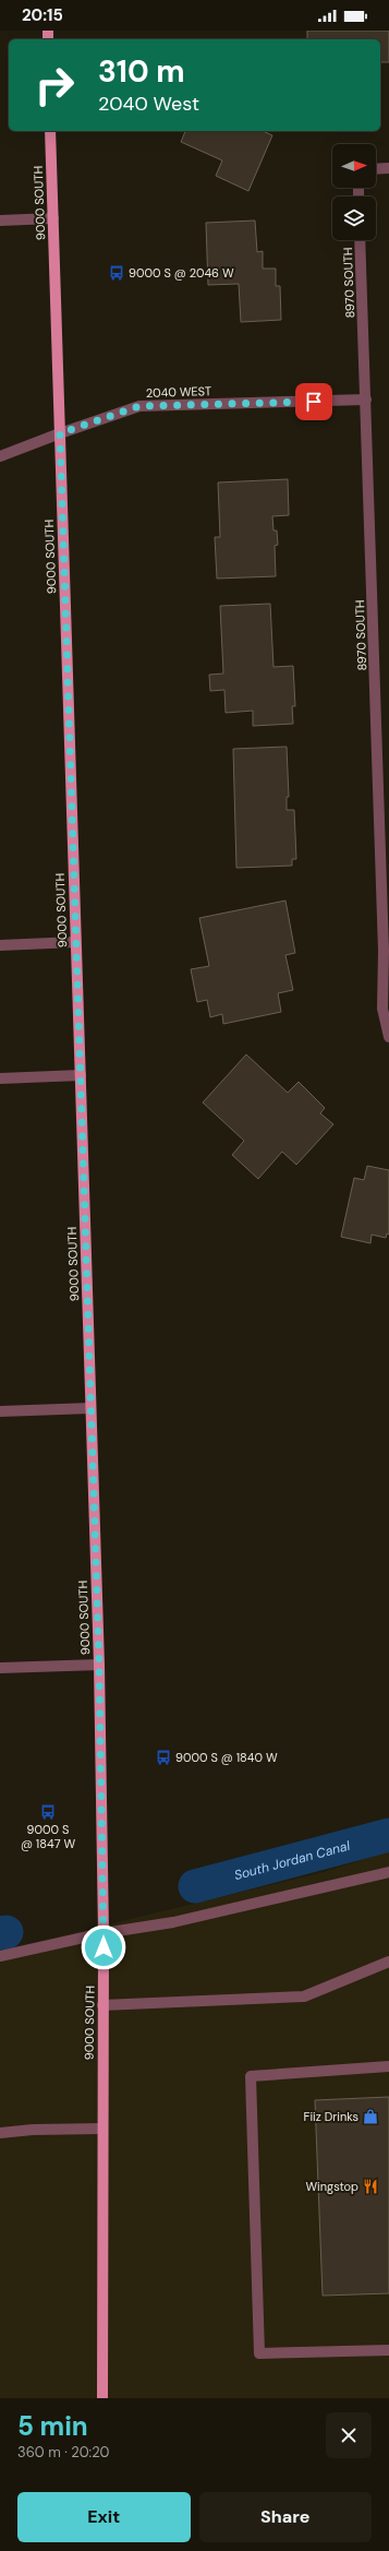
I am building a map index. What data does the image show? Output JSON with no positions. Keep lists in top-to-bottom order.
{
  "streets": {
    "main road": ["9000 SOUTH"],
    "street": ["8970 SOUTH", "2040 WEST"]
  },
  "crossings": [
    ["9000 SOUTH", "2040 WEST"],
    ["8970 SOUTH", "2040 WEST"]
  ],
  "water": ["South Jordan Canal"],
  "places": {
    "bus stop": ["9000 S @ 2046 W", "9000 S @ 1840 W", "9000 S @ 1847 W"],
    "shop": ["Fiiz Drinks"],
    "restaurant": ["Wingstop"]
  },
  "north": "right",
  "page": {
    "status": "20:15",
    "turn": ["310 m", "2040 West"],
    "heading": ["5 min", "360 m · 20:20"],
    "buttons": ["Exit", "Share"]
  }
}
